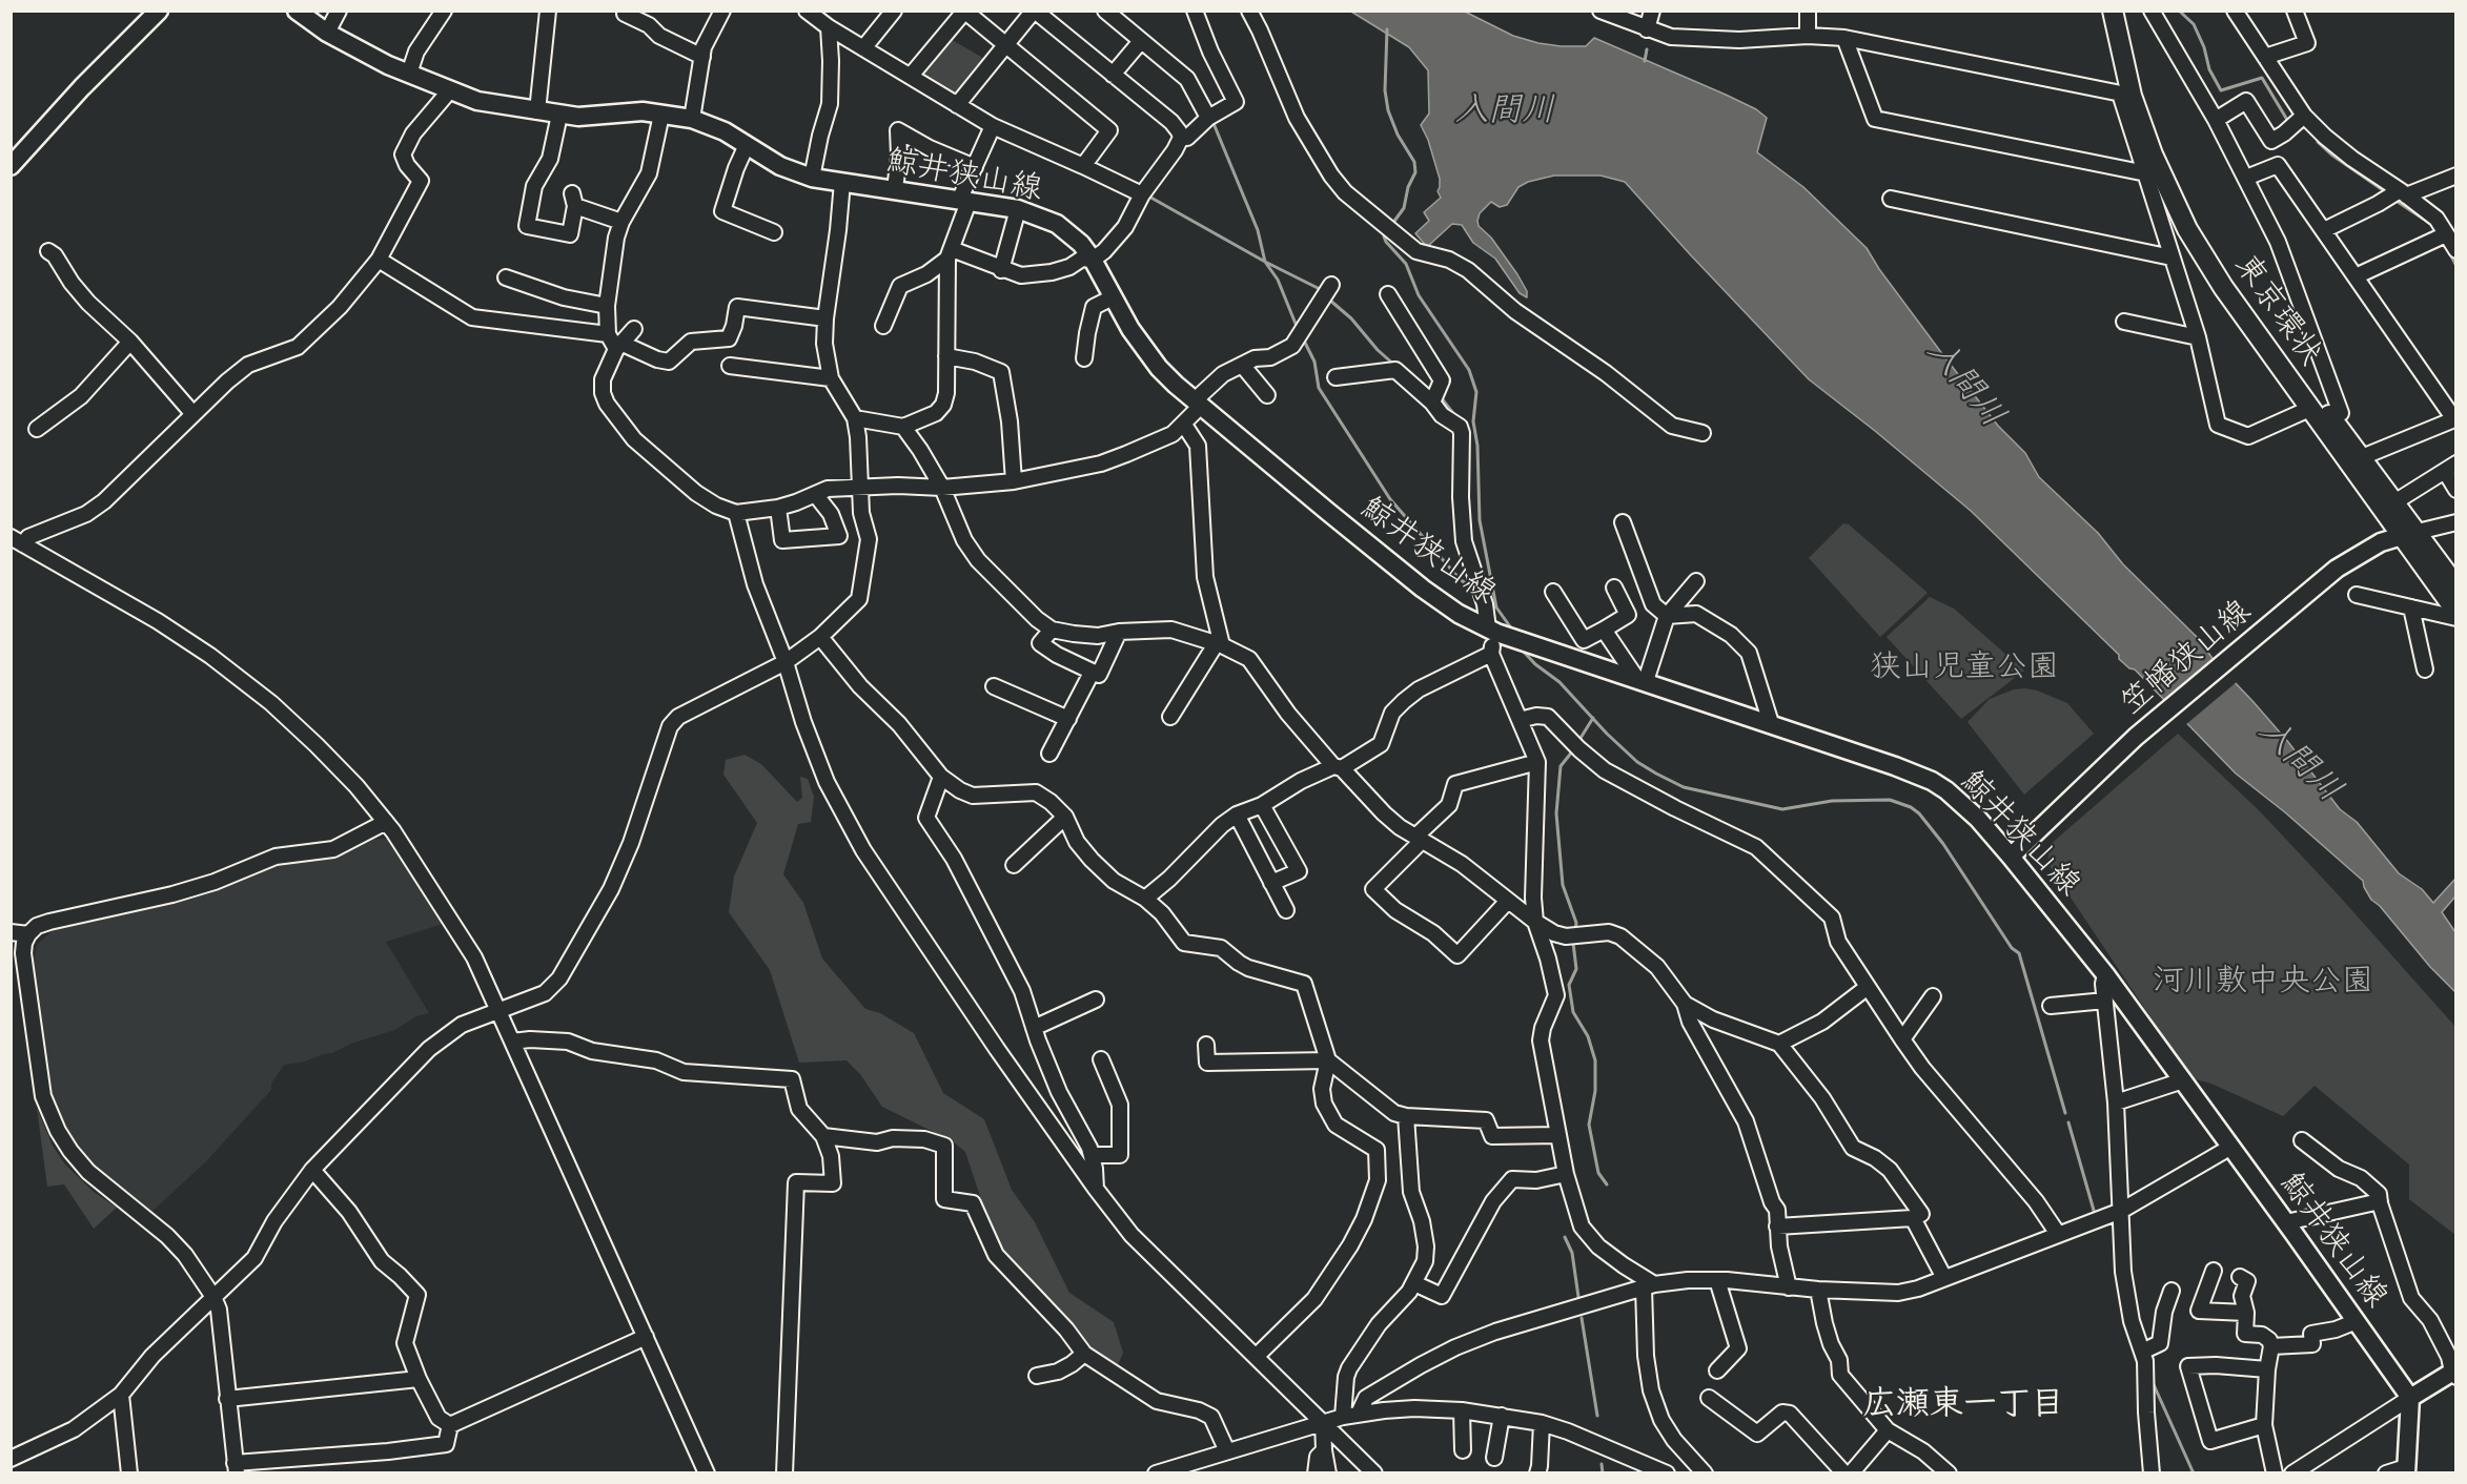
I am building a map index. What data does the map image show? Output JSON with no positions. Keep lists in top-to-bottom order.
{
  "streets": {
    "highway": ["東京環状"],
    "main road": ["鯨井狭山線", "笠幡狭山線"]
  },
  "crossings": [
    ["鯨井狭山線", "笠幡狭山線"],
    ["東京環状", "笠幡狭山線"]
  ],
  "districts": ["広瀬東一丁目"],
  "water": ["入間川"],
  "parks": ["狭山児童公園", "河川敷中央公園"]
}
